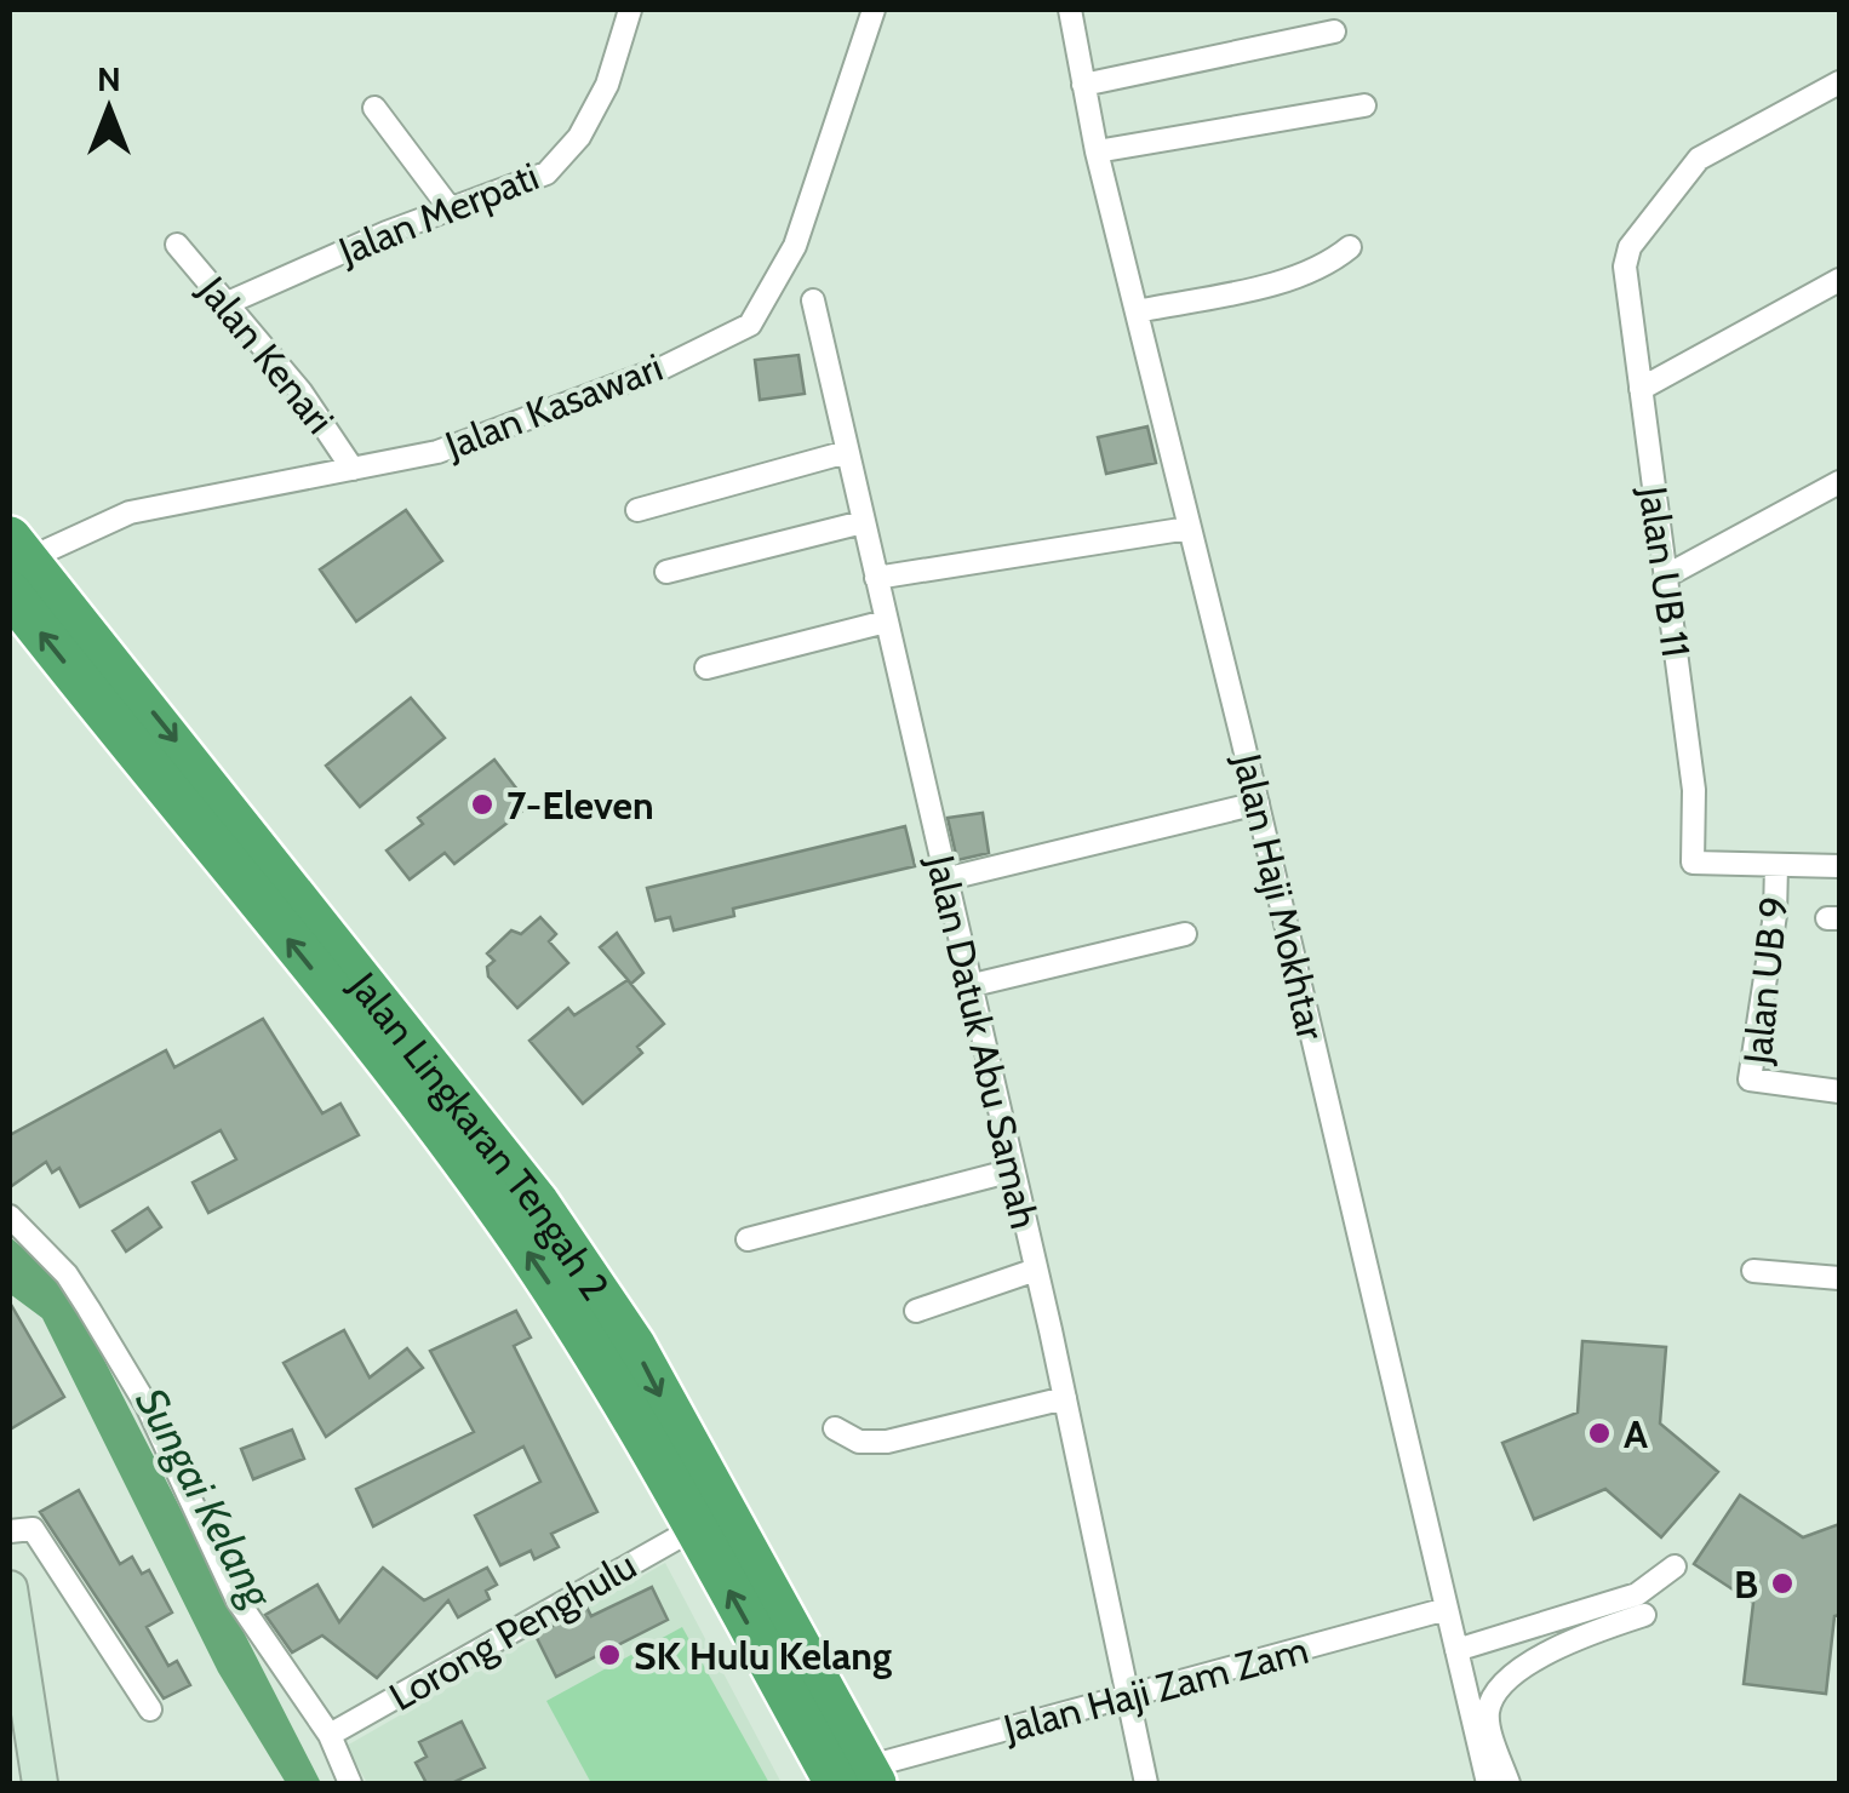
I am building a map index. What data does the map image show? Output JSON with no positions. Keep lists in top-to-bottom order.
{
  "streets": {
    "highway": ["Jalan Lingkaran Tengah 2"],
    "street": [
      "Jalan Merpati",
      "Jalan Kenari",
      "Jalan Kasawari",
      "Jalan UB 11",
      "Jalan Haji Mokhtar",
      "Jalan UB 9",
      "Jalan Datuk Abu Samah",
      "Lorong Penghulu",
      "Jalan Haji Zam Zam"
    ]
  },
  "crossings": [
    ["Jalan Merpati", "Jalan Kenari"],
    ["Jalan Kenari", "Jalan Kasawari"],
    ["Jalan Kasawari", "Jalan Lingkaran Tengah 2"],
    ["Jalan UB 11", "Jalan UB 9"],
    ["Jalan Haji Mokhtar", "Jalan Haji Zam Zam"],
    ["Jalan Datuk Abu Samah", "Jalan Haji Zam Zam"],
    ["Jalan Lingkaran Tengah 2", "Lorong Penghulu"],
    ["Jalan Lingkaran Tengah 2", "Jalan Haji Zam Zam"]
  ],
  "water": ["Sungai Kelang"],
  "places": [
    "7-Eleven",
    "A",
    "B",
    "SK Hulu Kelang"
  ],
  "north": "top"
}
